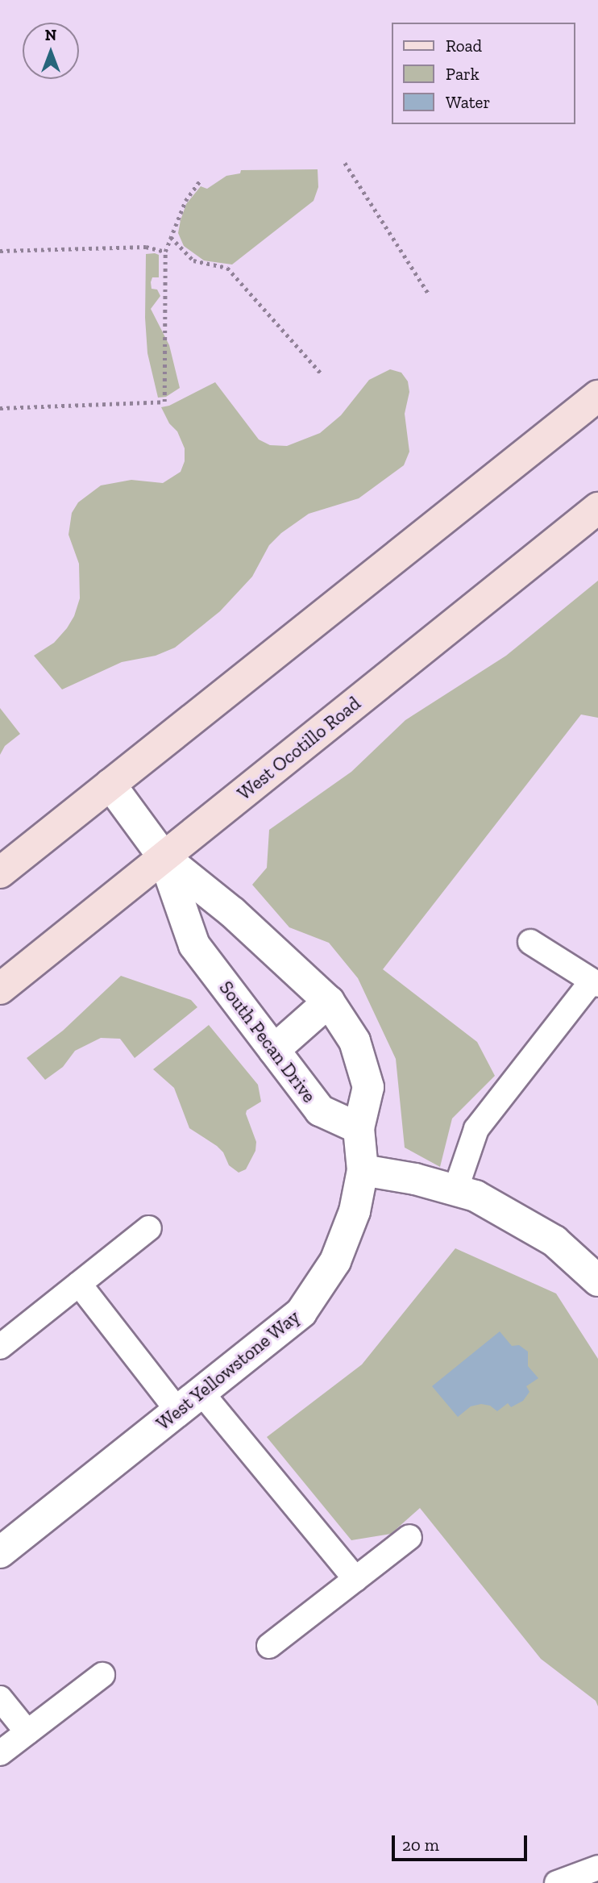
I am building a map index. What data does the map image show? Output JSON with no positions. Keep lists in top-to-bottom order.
{
  "streets": {
    "main road": ["West Ocotillo Road"],
    "street": ["South Pecan Drive", "West Yellowstone Way"]
  },
  "crossings": [
    ["West Ocotillo Road", "South Pecan Drive"],
    ["South Pecan Drive", "West Yellowstone Way"]
  ],
  "legend": ["Road", "Park", "Water"],
  "scale_bar": "20 m",
  "north": "top"
}
